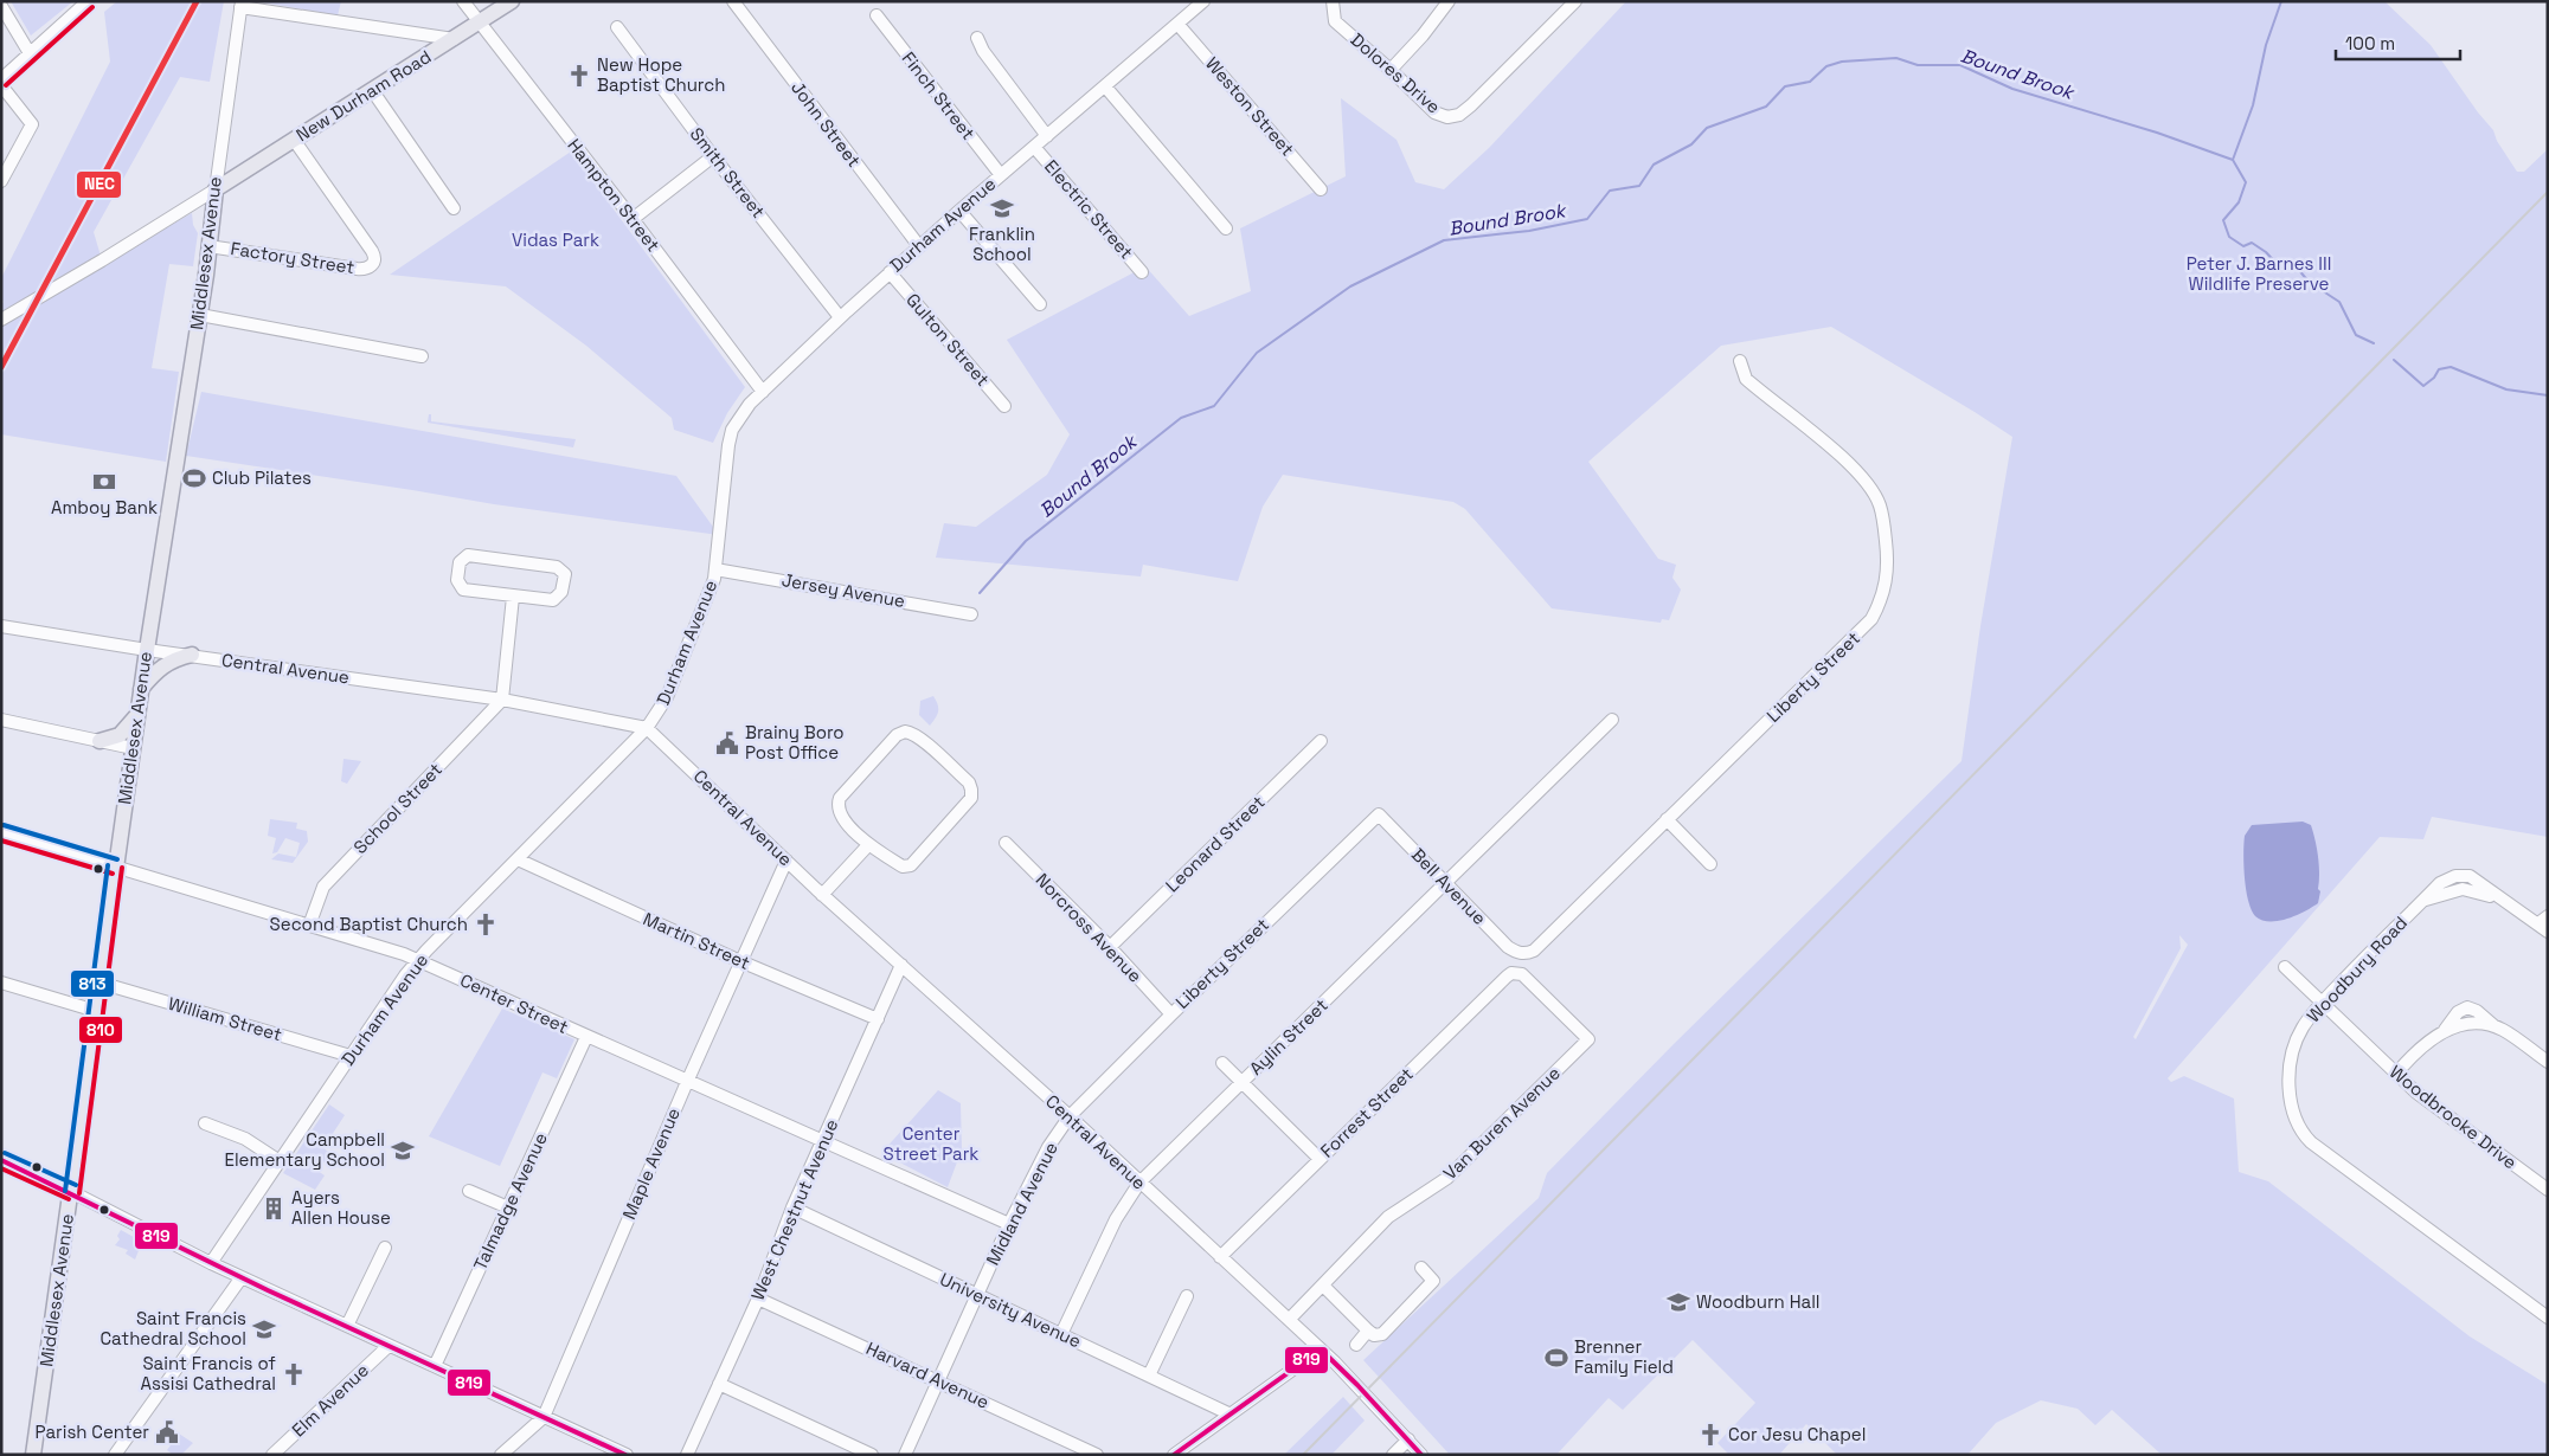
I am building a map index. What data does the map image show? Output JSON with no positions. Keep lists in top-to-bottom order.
{
  "streets": {
    "main road": ["New Durham Road", "Middlesex Avenue"],
    "street": [
      "Dolores Drive",
      "Finch Street",
      "Weston Street",
      "John Street",
      "Smith Street",
      "Hampton Street",
      "Electric Street",
      "Durham Avenue",
      "Factory Street",
      "Gulton Street",
      "Jersey Avenue",
      "Central Avenue",
      "Liberty Street",
      "School Street",
      "Leonard Street",
      "Bell Avenue",
      "Norcross Avenue",
      "Martin Street",
      "Woodbury Road",
      "Center Street",
      "William Street",
      "Aylin Street",
      "Forrest Street",
      "Woodbrooke Drive",
      "Van Buren Avenue",
      "Maple Avenue",
      "Talmadge Avenue",
      "Midland Avenue",
      "West Chestnut Avenue",
      "University Avenue",
      "Harvard Avenue",
      "Elm Avenue"
    ]
  },
  "crossings": [
    ["New Durham Road", "Hampton Street"],
    ["New Durham Road", "Middlesex Avenue"],
    ["New Durham Road", "Factory Street"],
    ["Finch Street", "Durham Avenue"],
    ["Weston Street", "Durham Avenue"],
    ["John Street", "Durham Avenue"],
    ["Smith Street", "Durham Avenue"],
    ["Hampton Street", "Durham Avenue"],
    ["Electric Street", "Durham Avenue"],
    ["Durham Avenue", "Gulton Street"],
    ["Durham Avenue", "Jersey Avenue"],
    ["Durham Avenue", "Central Avenue"],
    ["Durham Avenue", "Martin Street"],
    ["Durham Avenue", "Center Street"],
    ["Durham Avenue", "William Street"],
    ["Middlesex Avenue", "Factory Street"],
    ["Middlesex Avenue", "Central Avenue"],
    ["Middlesex Avenue", "Center Street"],
    ["Middlesex Avenue", "William Street"],
    ["Central Avenue", "Liberty Street"],
    ["Central Avenue", "School Street"],
    ["Central Avenue", "Aylin Street"],
    ["Central Avenue", "Forrest Street"],
    ["Central Avenue", "Van Buren Avenue"],
    ["Central Avenue", "Maple Avenue"],
    ["Central Avenue", "Midland Avenue"],
    ["Central Avenue", "West Chestnut Avenue"],
    ["Liberty Street", "Bell Avenue"],
    ["Liberty Street", "Norcross Avenue"],
    ["Liberty Street", "Midland Avenue"],
    ["School Street", "Center Street"],
    ["Leonard Street", "Norcross Avenue"],
    ["Bell Avenue", "Aylin Street"],
    ["Martin Street", "Maple Avenue"],
    ["Martin Street", "West Chestnut Avenue"],
    ["Woodbury Road", "Woodbrooke Drive"],
    ["Center Street", "Maple Avenue"],
    ["Center Street", "Talmadge Avenue"],
    ["Center Street", "Midland Avenue"],
    ["Center Street", "West Chestnut Avenue"],
    ["Aylin Street", "University Avenue"],
    ["Forrest Street", "Van Buren Avenue"],
    ["Midland Avenue", "University Avenue"],
    ["Midland Avenue", "Harvard Avenue"],
    ["West Chestnut Avenue", "University Avenue"],
    ["West Chestnut Avenue", "Harvard Avenue"]
  ],
  "water": ["Bound Brook"],
  "parks": ["Vidas Park", "Peter J. Barnes III Wildlife Preserve", "Center Street Park"],
  "places": {
    "church": [
      "New Hope Baptist Church",
      "Second Baptist Church",
      "Saint Francis of Assisi Cathedral",
      "Cor Jesu Chapel"
    ],
    "school or university": [
      "Franklin School",
      "Campbell Elementary School",
      "Woodburn Hall",
      "Saint Francis Cathedral School"
    ],
    "sports": ["Club Pilates", "Brenner Family Field"],
    "bank": ["Amboy Bank"],
    "public building": ["Brainy Boro Post Office", "Parish Center"],
    "building": ["Ayers Allen House"]
  },
  "lines": [
    "transit line NEC",
    "transit line 810",
    "transit line 813",
    "transit line 819"
  ],
  "scale_bar": "100 m"
}
